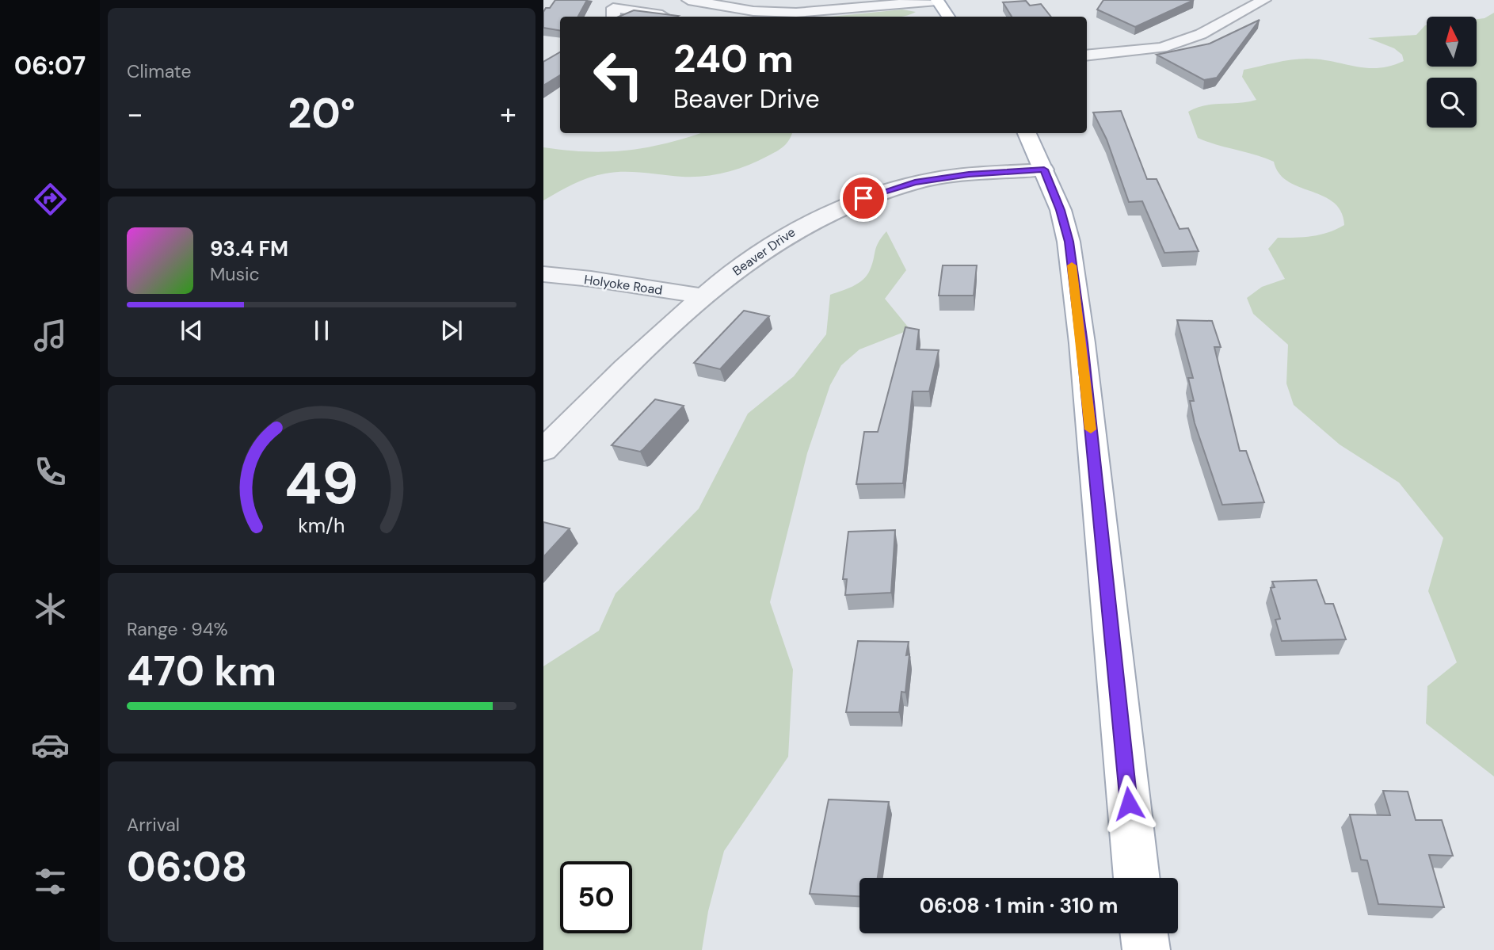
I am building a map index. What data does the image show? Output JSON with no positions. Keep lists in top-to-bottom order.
{
  "streets": {
    "street": ["Beaver Drive", "Holyoke Road"]
  },
  "crossings": [
    ["Beaver Drive", "Holyoke Road"]
  ],
  "north": "top",
  "page": {
    "tabs": "06:07",
    "tile": [
      "Climate",
      ["Range · 94%", "470 km"],
      ["Arrival", "06:08"]
    ],
    "turn": ["240 m", "Beaver Drive"],
    "heat": ["−", "20°", "+"],
    "song": ["93.4 FM", "Music"],
    "limit": "50",
    "trip": "06:08 · 1 min · 310 m",
    "gauge": ["49", "km/h"]
  }
}
